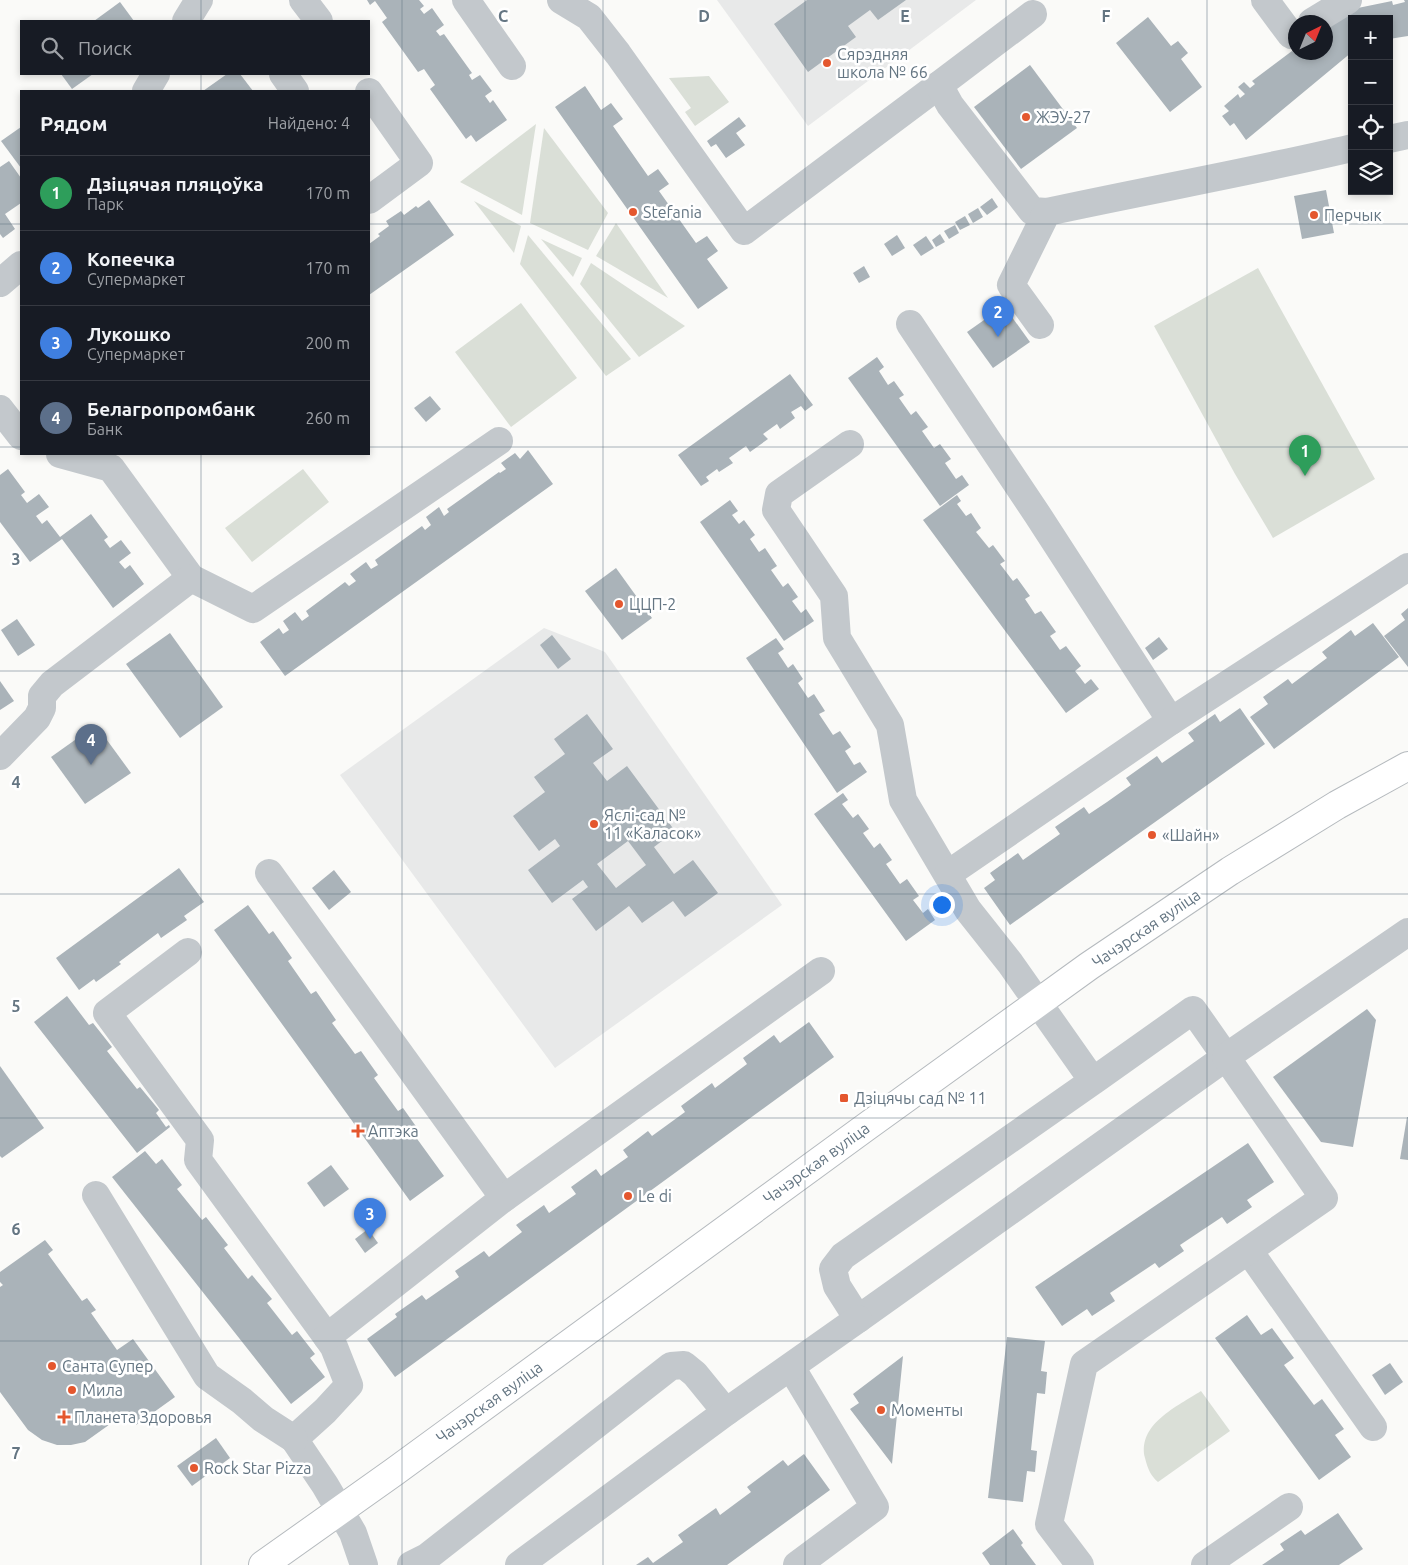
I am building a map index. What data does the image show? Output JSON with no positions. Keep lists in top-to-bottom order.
{
  "streets": {
    "main road": ["Чачэрская вуліца"]
  },
  "places": {
    "other": [
      "Сярэдняя школа № 66",
      "ЖЭУ-27",
      "Stefania",
      "Перчык",
      "ЦЦП-2",
      "Яслі-сад № 11 «Каласок»",
      "«Шайн»",
      "Le di",
      "Санта Супер",
      "Мила",
      "Моменты",
      "Rock Star Pizza"
    ],
    "transit": ["Дзіцячы сад № 11"],
    "health": ["Аптэка", "Планета Здоровья"]
  },
  "north": "top right",
  "page": {
    "map_buttons": ["+", "−"],
    "search": "Поиск",
    "heading": ["Рядом", "Найдено: 4"],
    "list": [
      {
        "mark": "1",
        "name": "Дзіцячая пляцоўка",
        "note": "Парк",
        "value": "170 m"
      },
      {
        "mark": "2",
        "name": "Копеечка",
        "note": "Супермаркет",
        "value": "170 m"
      },
      {
        "mark": "3",
        "name": "Лукошко",
        "note": "Супермаркет",
        "value": "200 m"
      },
      {
        "mark": "4",
        "name": "Белагропромбанк",
        "note": "Банк",
        "value": "260 m"
      }
    ],
    "pins": [
      "2",
      "1",
      "4",
      "3"
    ]
  },
  "grid": {
    "columns": [
      "C",
      "D",
      "E",
      "F"
    ],
    "rows": [
      "3",
      "4",
      "5",
      "6",
      "7"
    ]
  }
}
